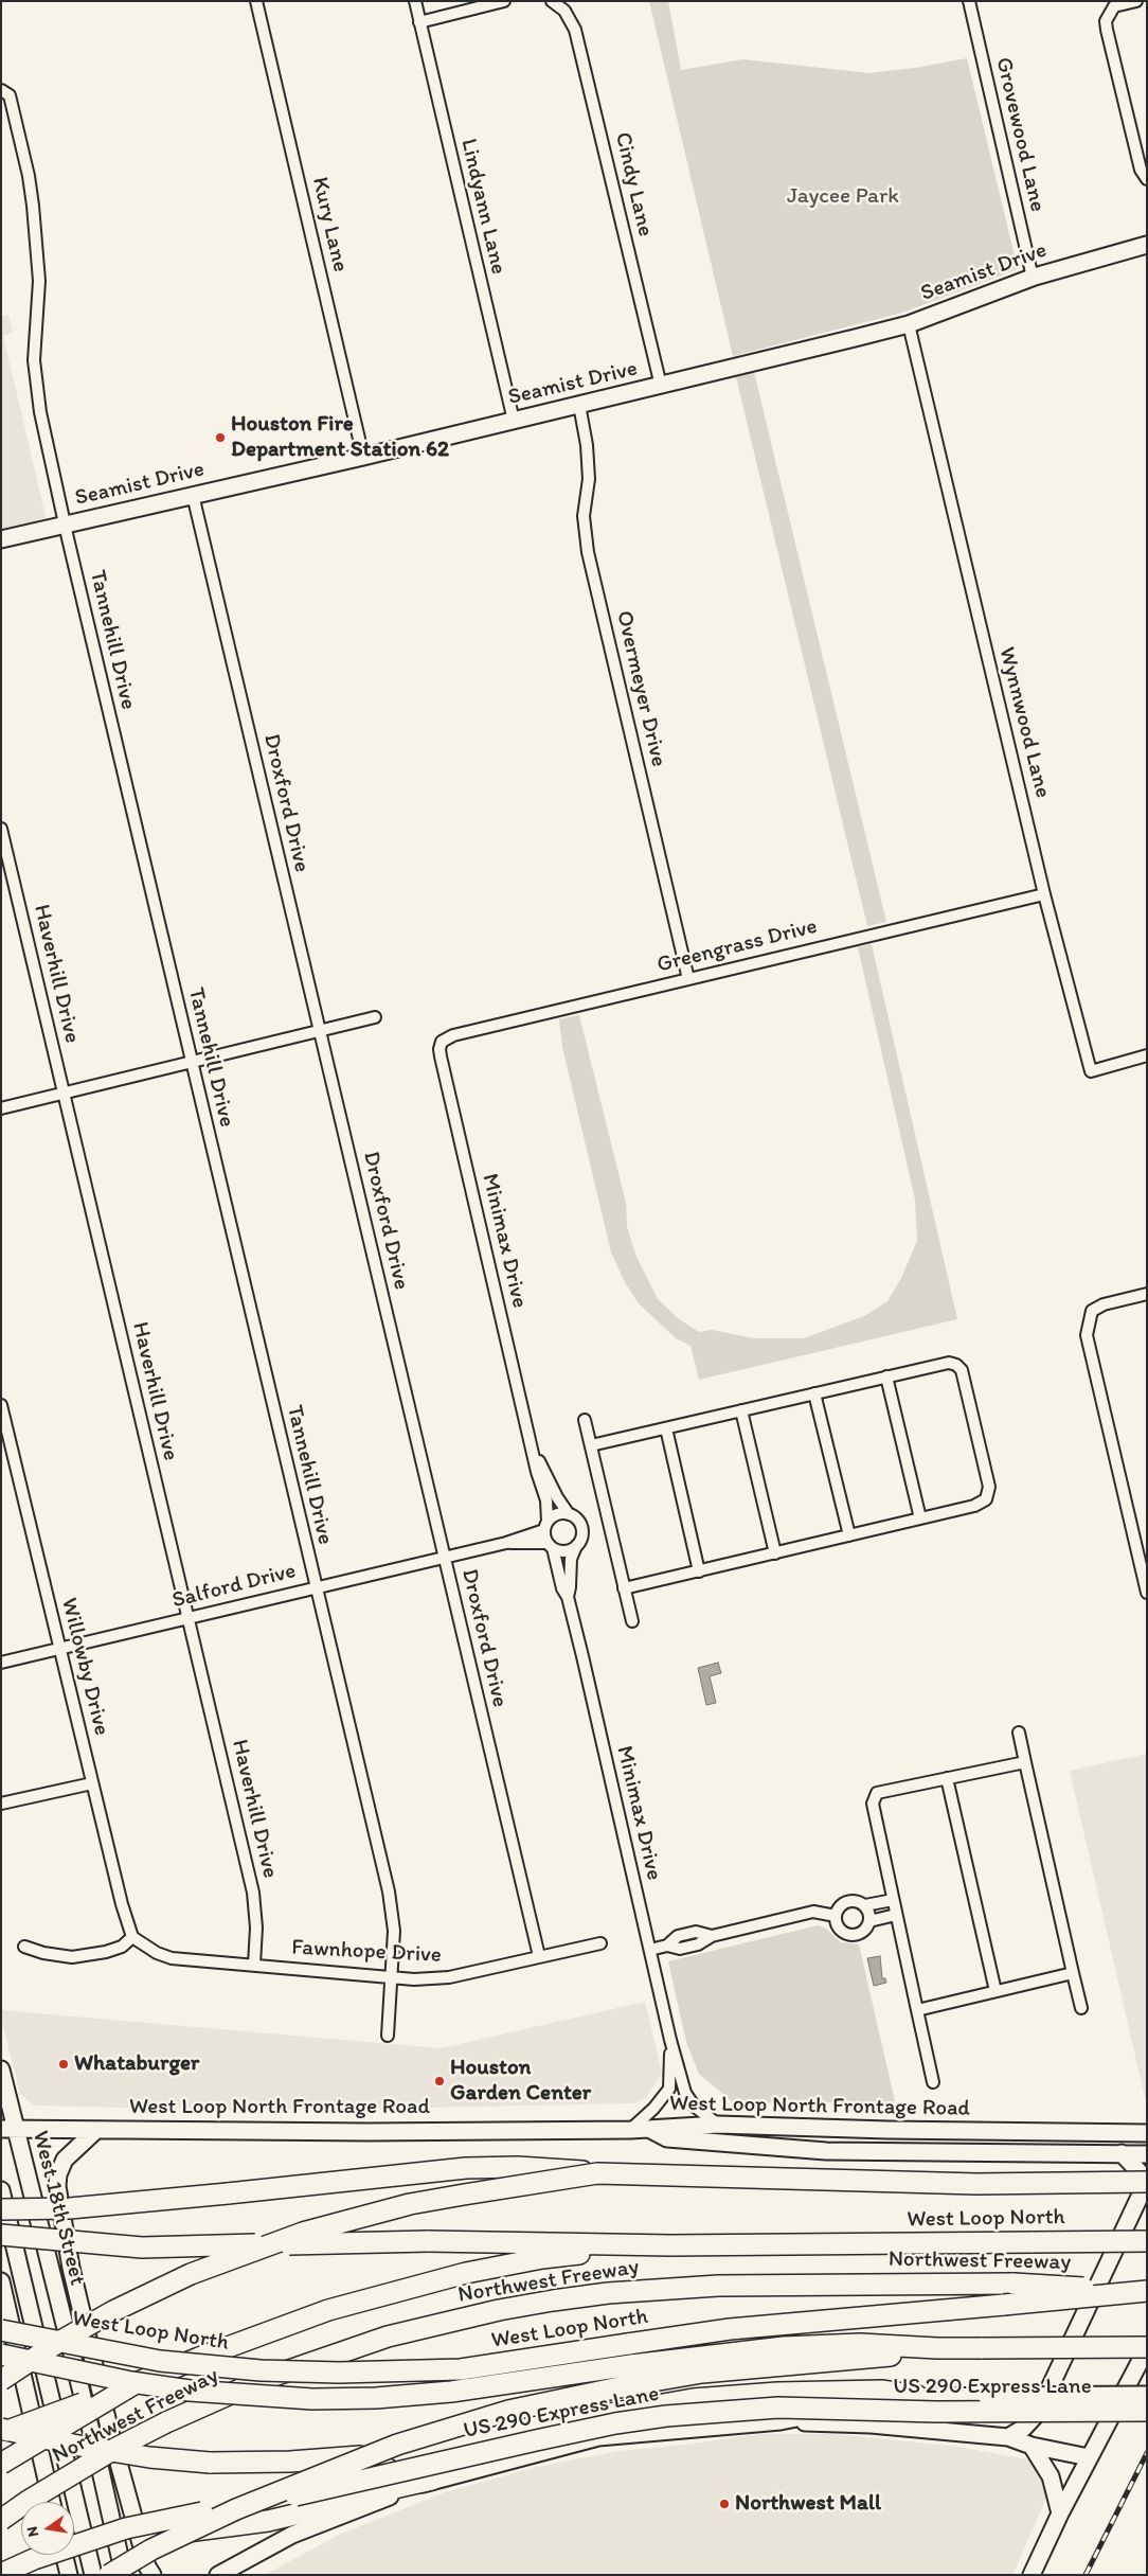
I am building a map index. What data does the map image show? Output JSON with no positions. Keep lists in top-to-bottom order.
{
  "streets": {
    "highway": ["West Loop North", "Northwest Freeway", "US 290 Express Lane"],
    "main road": ["Seamist Drive", "West Loop North Frontage Road", "West 18th Street"],
    "street": [
      "Grovewood Lane",
      "Cindy Lane",
      "Lindyann Lane",
      "Kury Lane",
      "Tannehill Drive",
      "Overmeyer Drive",
      "Wynnwood Lane",
      "Droxford Drive",
      "Greengrass Drive",
      "Haverhill Drive",
      "Minimax Drive",
      "Salford Drive",
      "Willowby Drive",
      "Fawnhope Drive"
    ]
  },
  "crossings": [
    ["Grovewood Lane", "Seamist Drive"],
    ["Cindy Lane", "Seamist Drive"],
    ["Lindyann Lane", "Seamist Drive"],
    ["Kury Lane", "Seamist Drive"],
    ["Seamist Drive", "Tannehill Drive"],
    ["Seamist Drive", "Overmeyer Drive"],
    ["Seamist Drive", "Wynnwood Lane"],
    ["Seamist Drive", "Droxford Drive"],
    ["Tannehill Drive", "Salford Drive"],
    ["Tannehill Drive", "Fawnhope Drive"],
    ["Overmeyer Drive", "Greengrass Drive"],
    ["Wynnwood Lane", "Greengrass Drive"],
    ["Droxford Drive", "Salford Drive"],
    ["Droxford Drive", "Fawnhope Drive"],
    ["Greengrass Drive", "Minimax Drive"],
    ["Haverhill Drive", "Salford Drive"],
    ["Haverhill Drive", "Fawnhope Drive"],
    ["Minimax Drive", "Salford Drive"],
    ["Minimax Drive", "West Loop North Frontage Road"],
    ["Salford Drive", "Willowby Drive"],
    ["Willowby Drive", "Fawnhope Drive"],
    ["West Loop North Frontage Road", "West 18th Street"],
    ["West Loop North", "Northwest Freeway"]
  ],
  "parks": ["Jaycee Park"],
  "places": [
    "Houston Fire Department Station 62",
    "Whataburger",
    "Houston Garden Center",
    "Northwest Mall"
  ],
  "north": "left"
}
